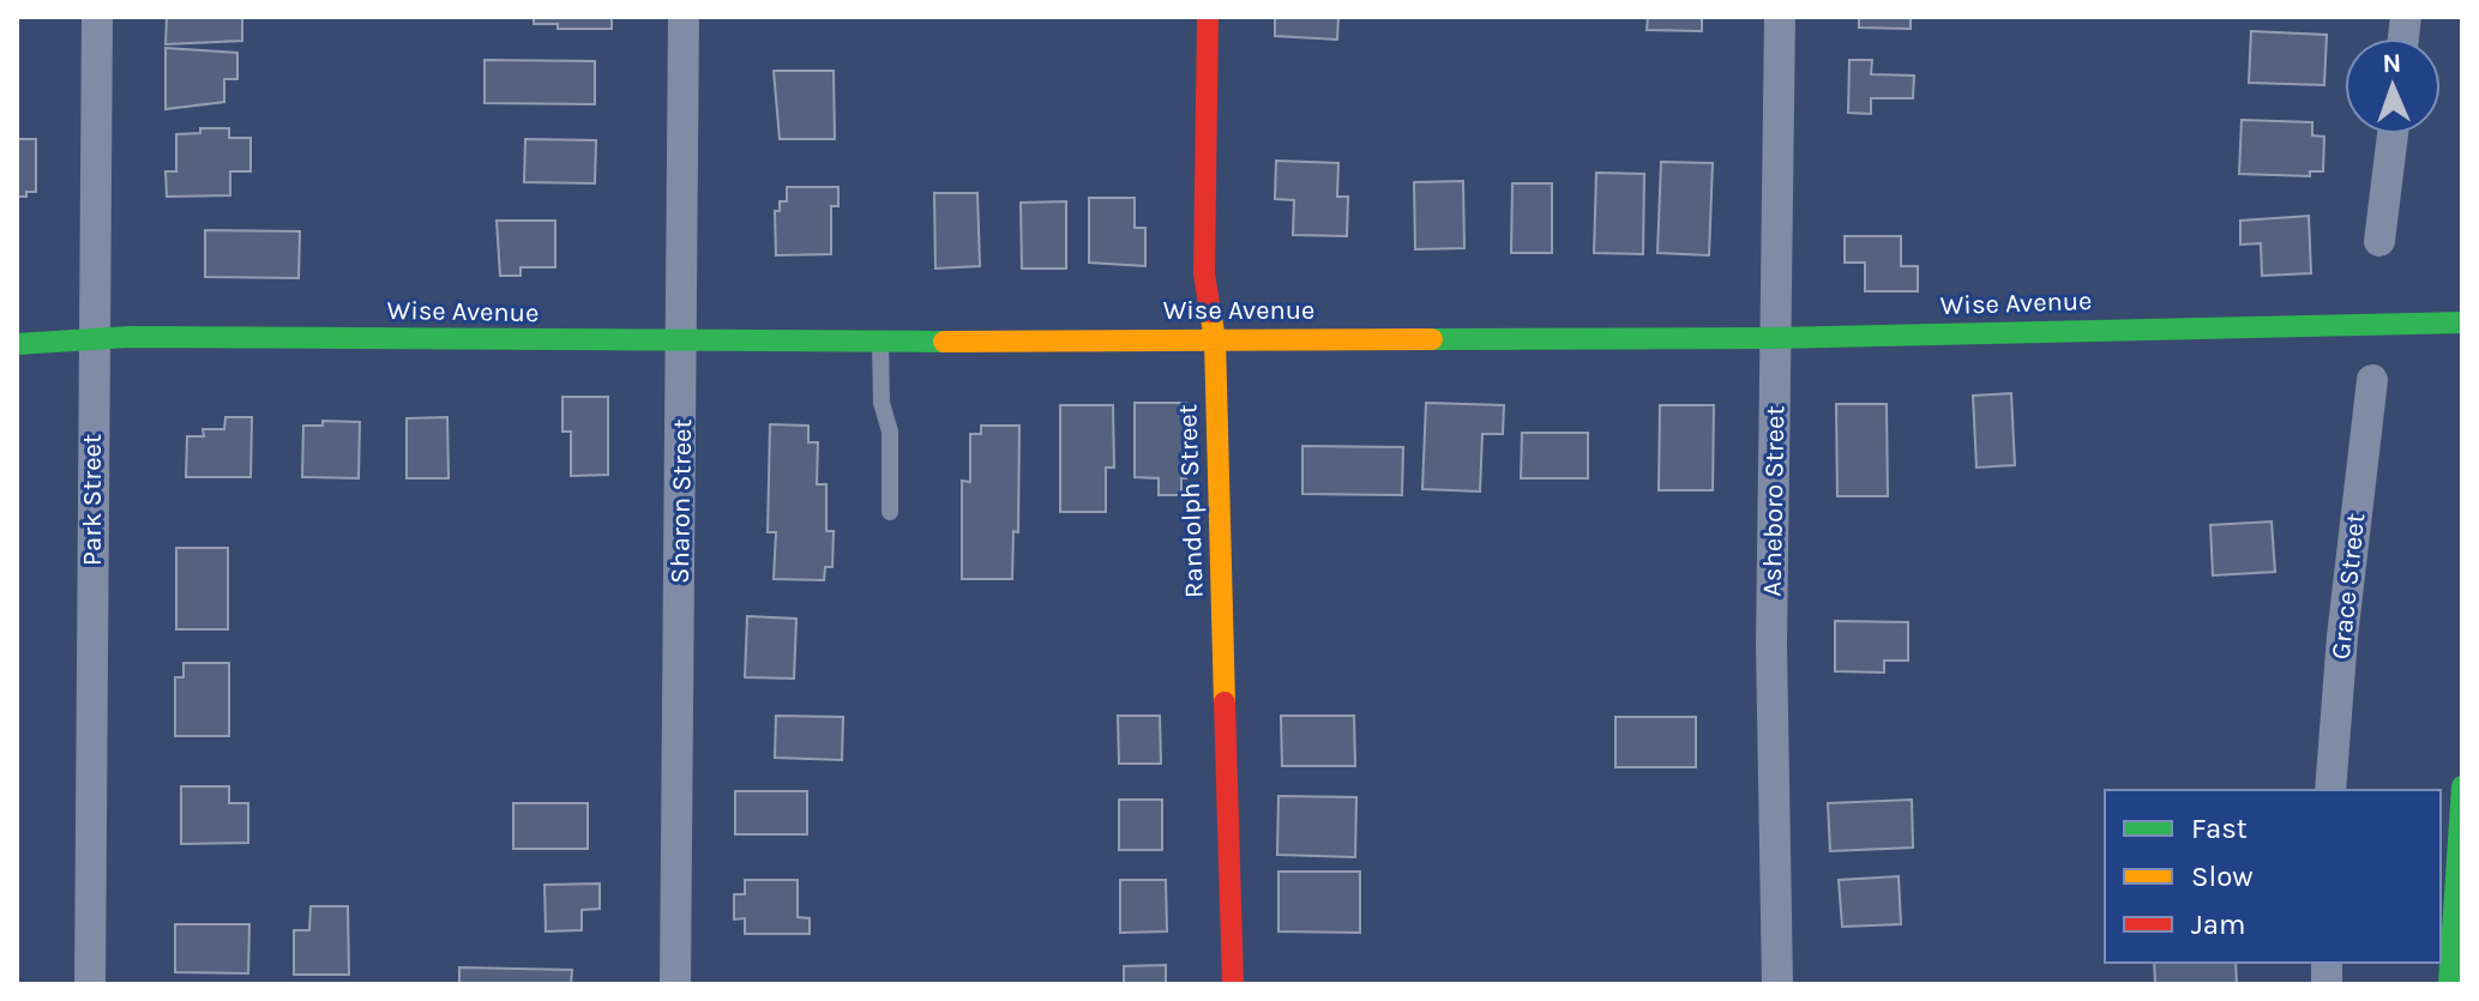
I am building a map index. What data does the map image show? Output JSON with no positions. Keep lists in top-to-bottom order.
{
  "streets": {
    "street": [
      "Wise Avenue",
      "Park Street",
      "Sharon Street",
      "Randolph Street",
      "Asheboro Street",
      "Grace Street"
    ]
  },
  "crossings": [
    ["Wise Avenue", "Park Street"],
    ["Wise Avenue", "Sharon Street"],
    ["Wise Avenue", "Randolph Street"],
    ["Wise Avenue", "Asheboro Street"]
  ],
  "legend": ["Fast", "Slow", "Jam"],
  "north": "top"
}
